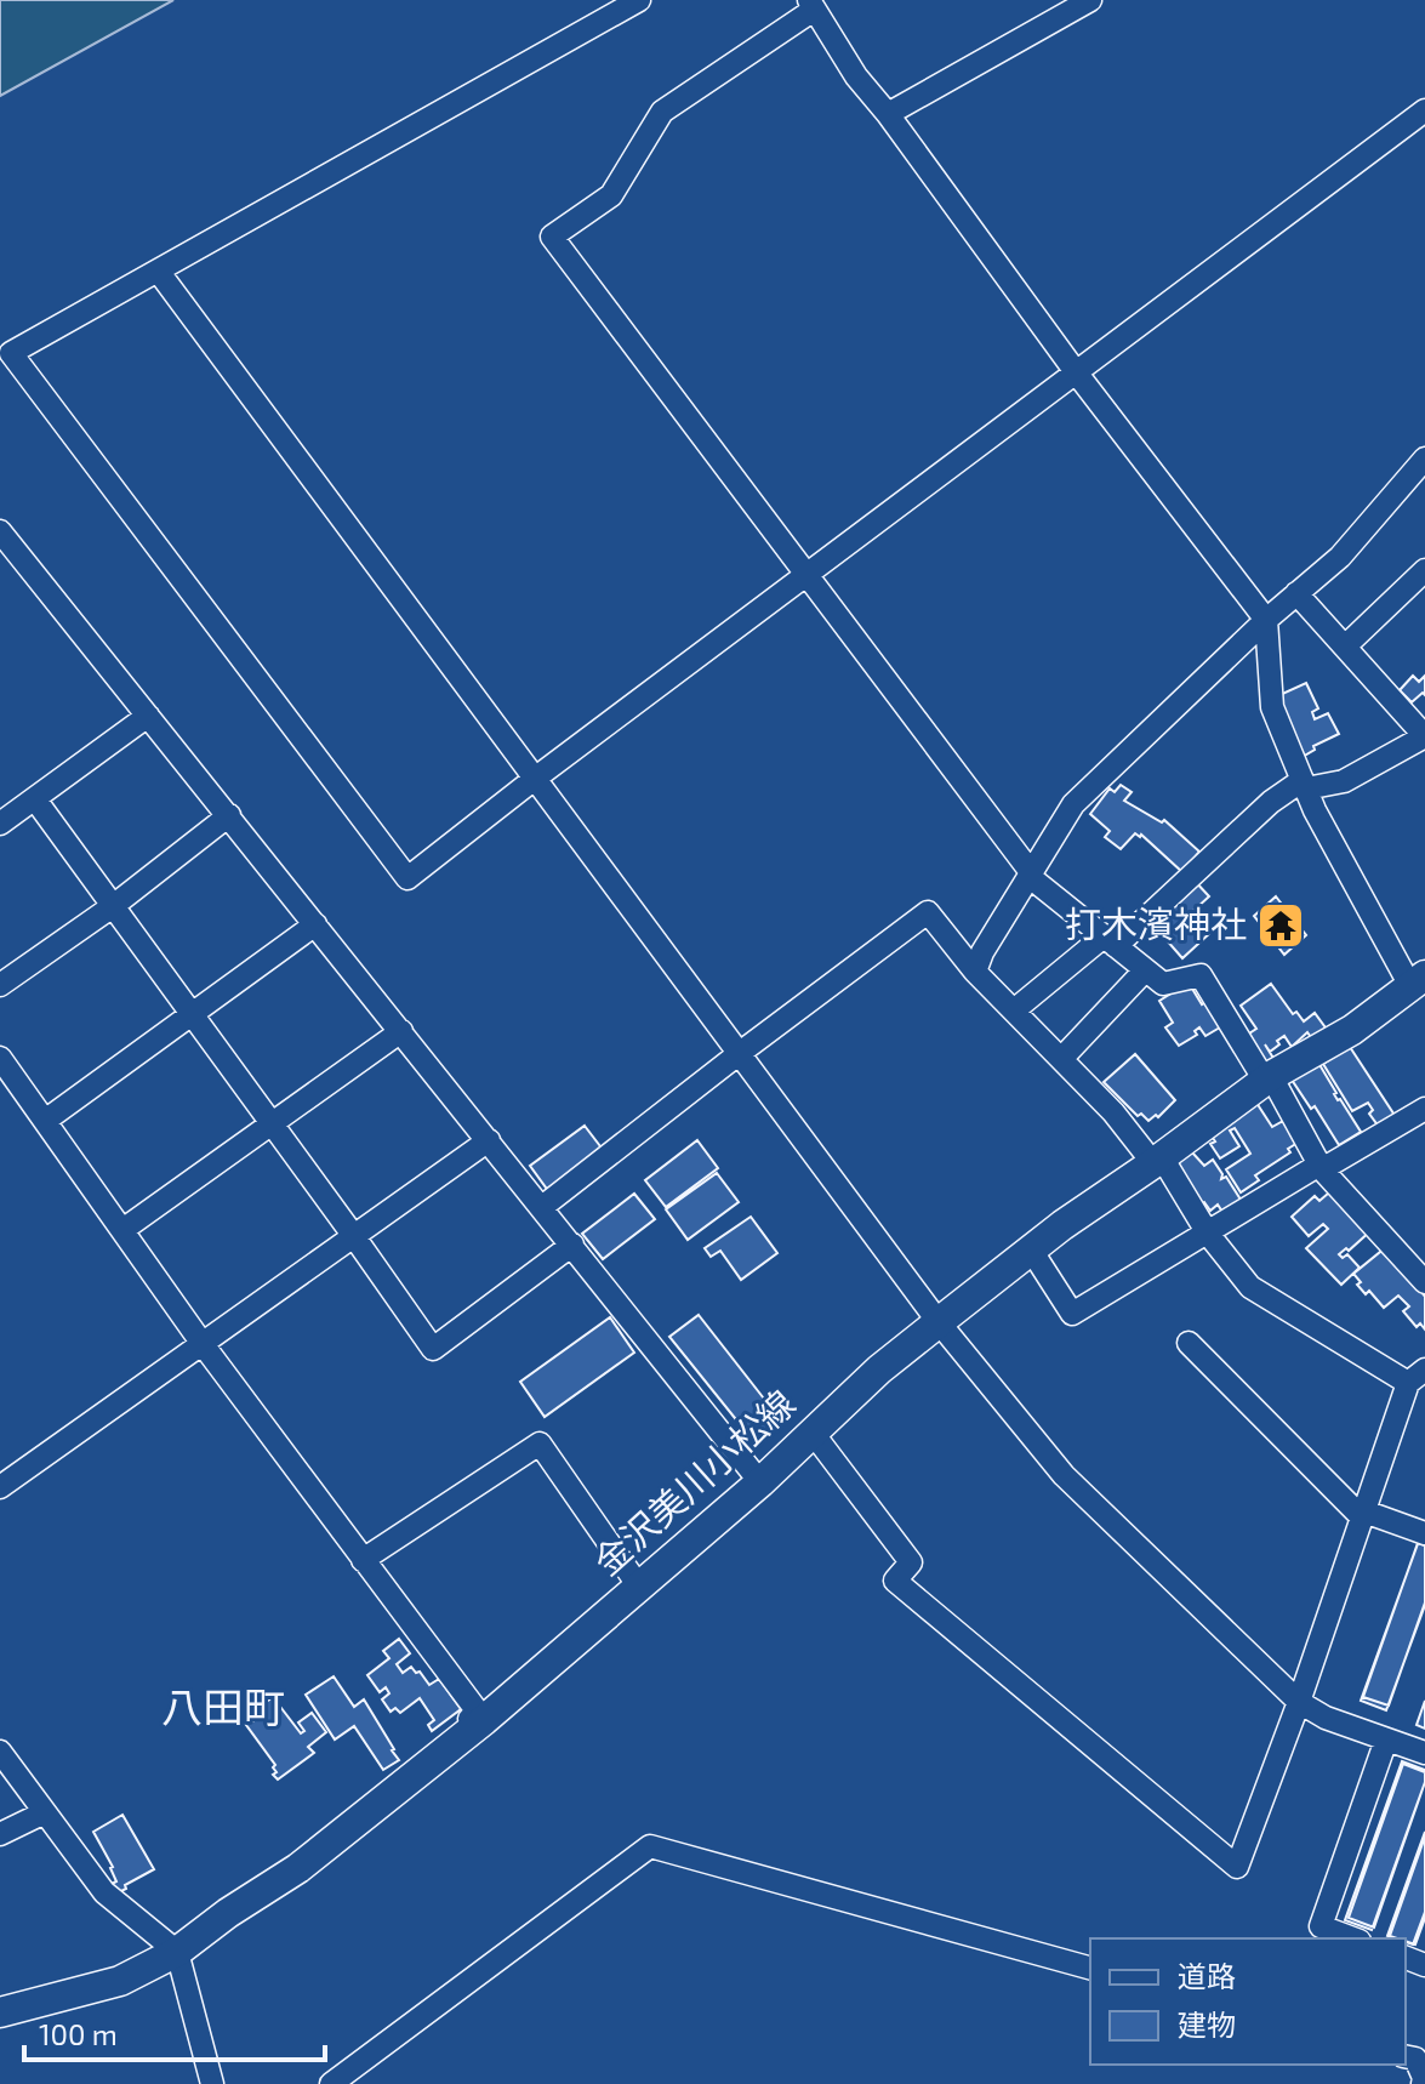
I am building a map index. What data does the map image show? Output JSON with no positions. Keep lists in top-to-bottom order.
{
  "streets": {
    "main road": ["金沢美川小松線"]
  },
  "districts": ["八田町"],
  "places": {
    "temple": ["打木濱神社"]
  },
  "legend": ["道路", "建物"],
  "scale_bar": "100 m"
}
